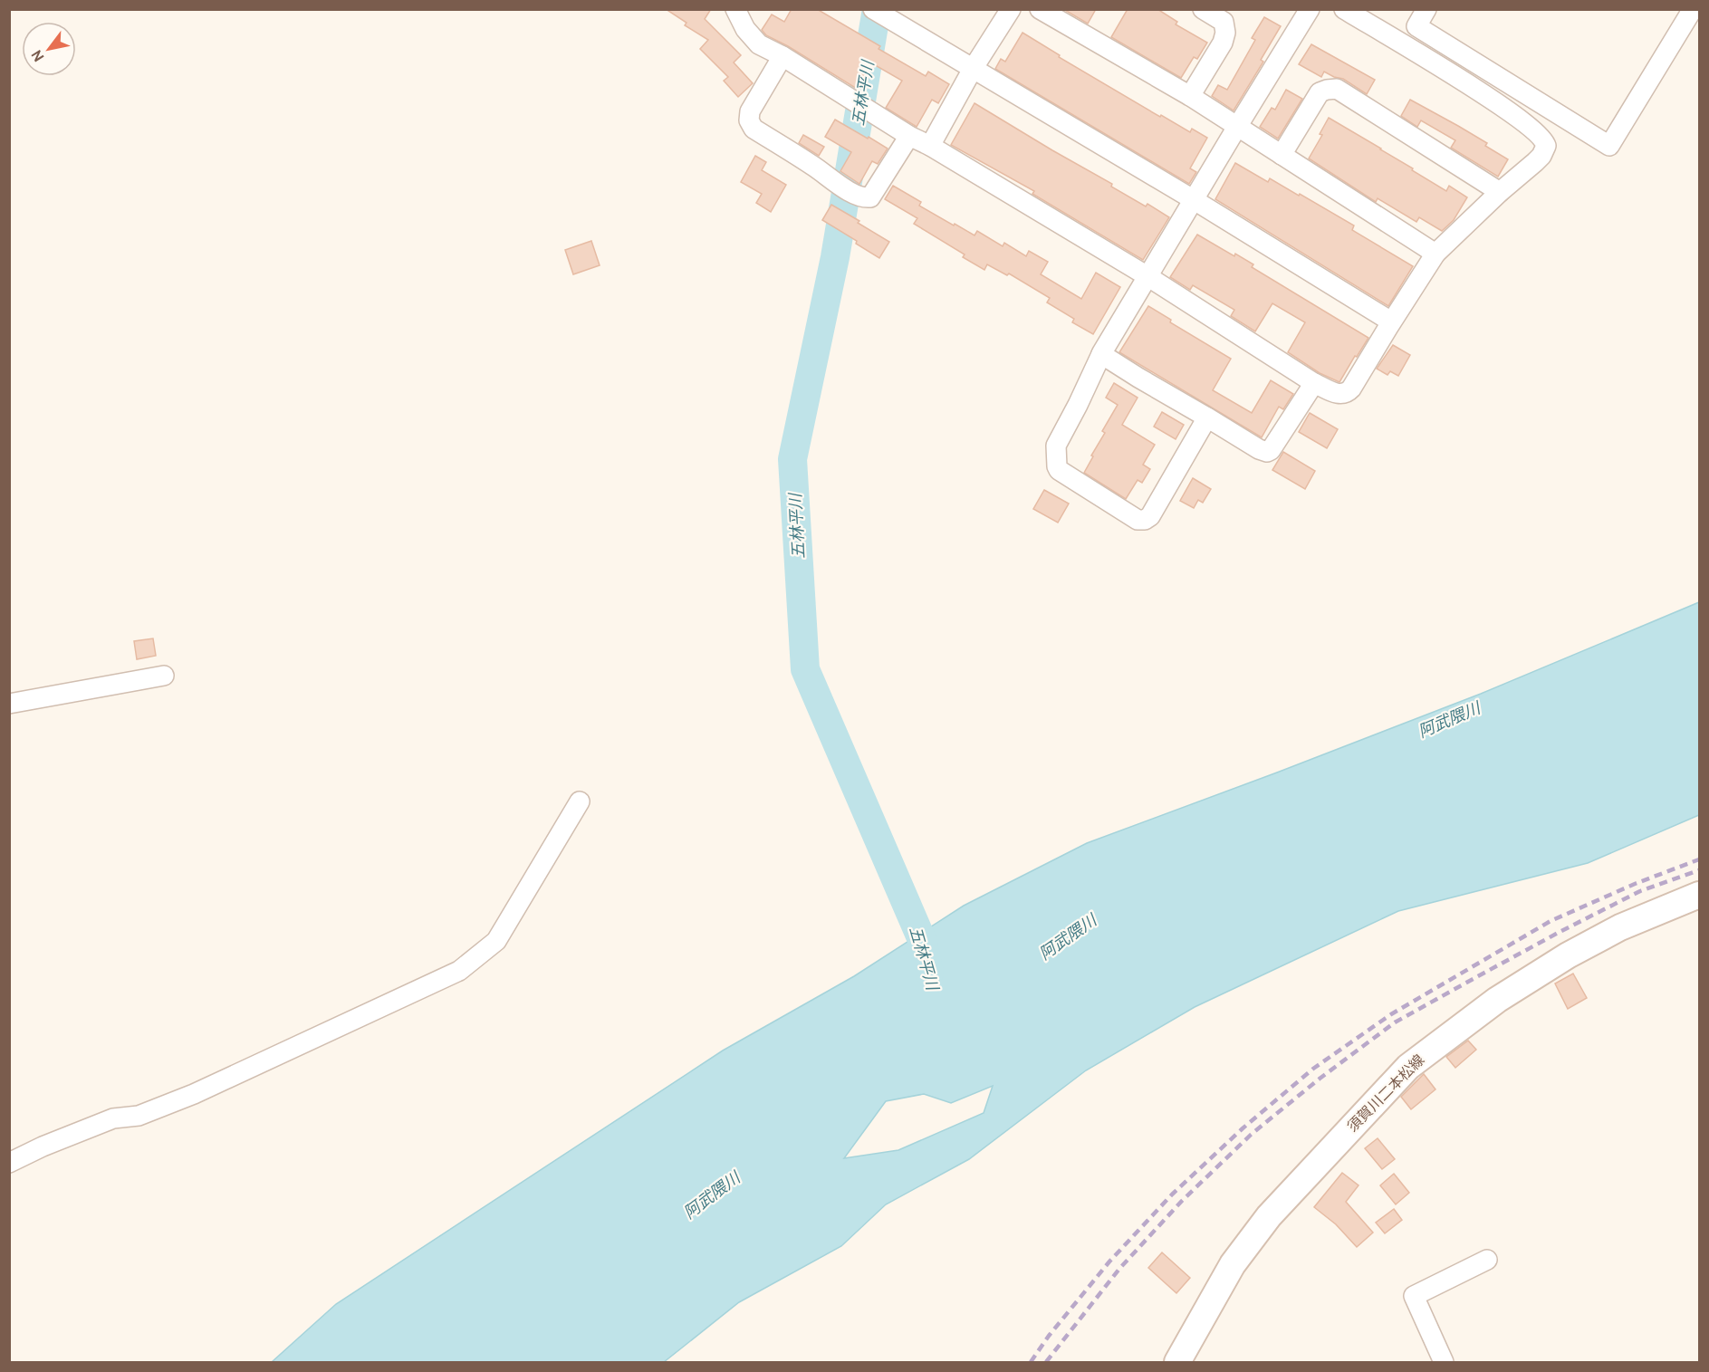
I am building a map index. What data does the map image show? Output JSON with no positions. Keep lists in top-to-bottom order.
{
  "streets": {
    "main road": ["須賀川二本松線"]
  },
  "water": ["五林平川", "阿武隈川"],
  "north": "bottom left"
}
